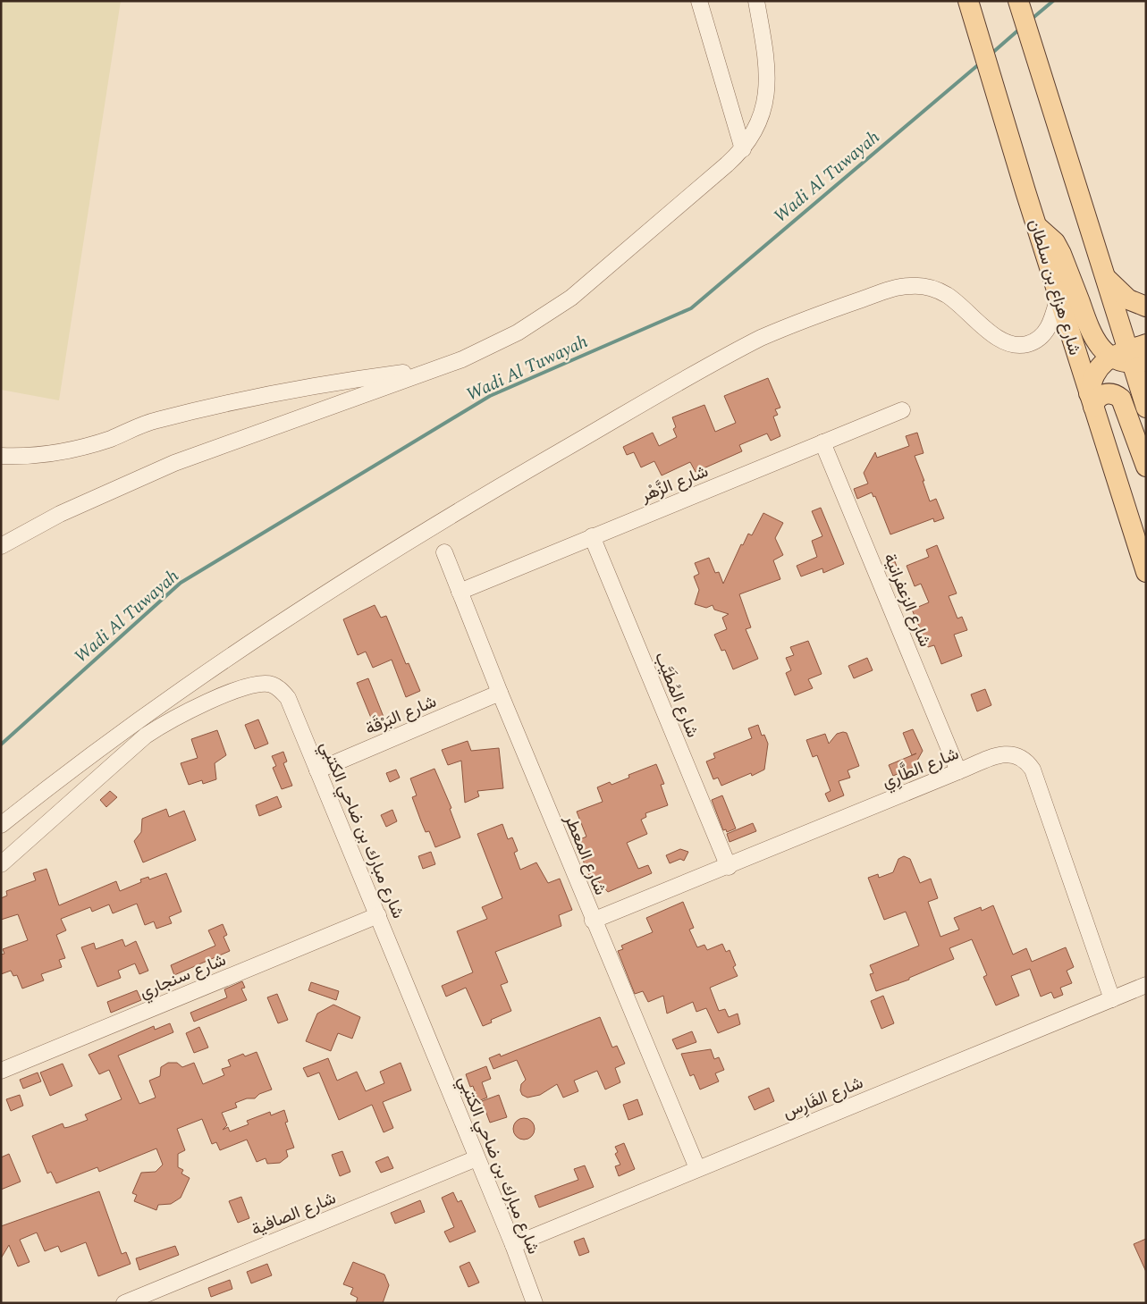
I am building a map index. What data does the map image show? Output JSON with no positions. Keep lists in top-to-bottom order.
{
  "streets": {
    "main road": ["شارع هزاع بن سلطان"],
    "street": [
      "شارع الزَّهْر",
      "شارع الزعفرانية",
      "شارع المُطَيَّب",
      "شارع البَرْقَة",
      "شارع الطَّارِي",
      "شارع مبارك بن ضاحي الكتبي",
      "شارع المعطر",
      "شارع سنجاري",
      "شارع الفَارِس",
      "شارع الصافية"
    ]
  },
  "crossings": [
    ["شارع الزَّهْر", "شارع الزعفرانية"],
    ["شارع الزَّهْر", "شارع المُطَيَّب"],
    ["شارع الزَّهْر", "شارع المعطر"],
    ["شارع الزعفرانية", "شارع الطَّارِي"],
    ["شارع المُطَيَّب", "شارع الطَّارِي"],
    ["شارع البَرْقَة", "شارع مبارك بن ضاحي الكتبي"],
    ["شارع البَرْقَة", "شارع المعطر"],
    ["شارع الطَّارِي", "شارع المعطر"],
    ["شارع الطَّارِي", "شارع الفَارِس"],
    ["شارع مبارك بن ضاحي الكتبي", "شارع سنجاري"],
    ["شارع مبارك بن ضاحي الكتبي", "شارع الفَارِس"],
    ["شارع مبارك بن ضاحي الكتبي", "شارع الصافية"],
    ["شارع المعطر", "شارع الفَارِس"]
  ],
  "water": ["Wadi Al Tuwayah"]
}
